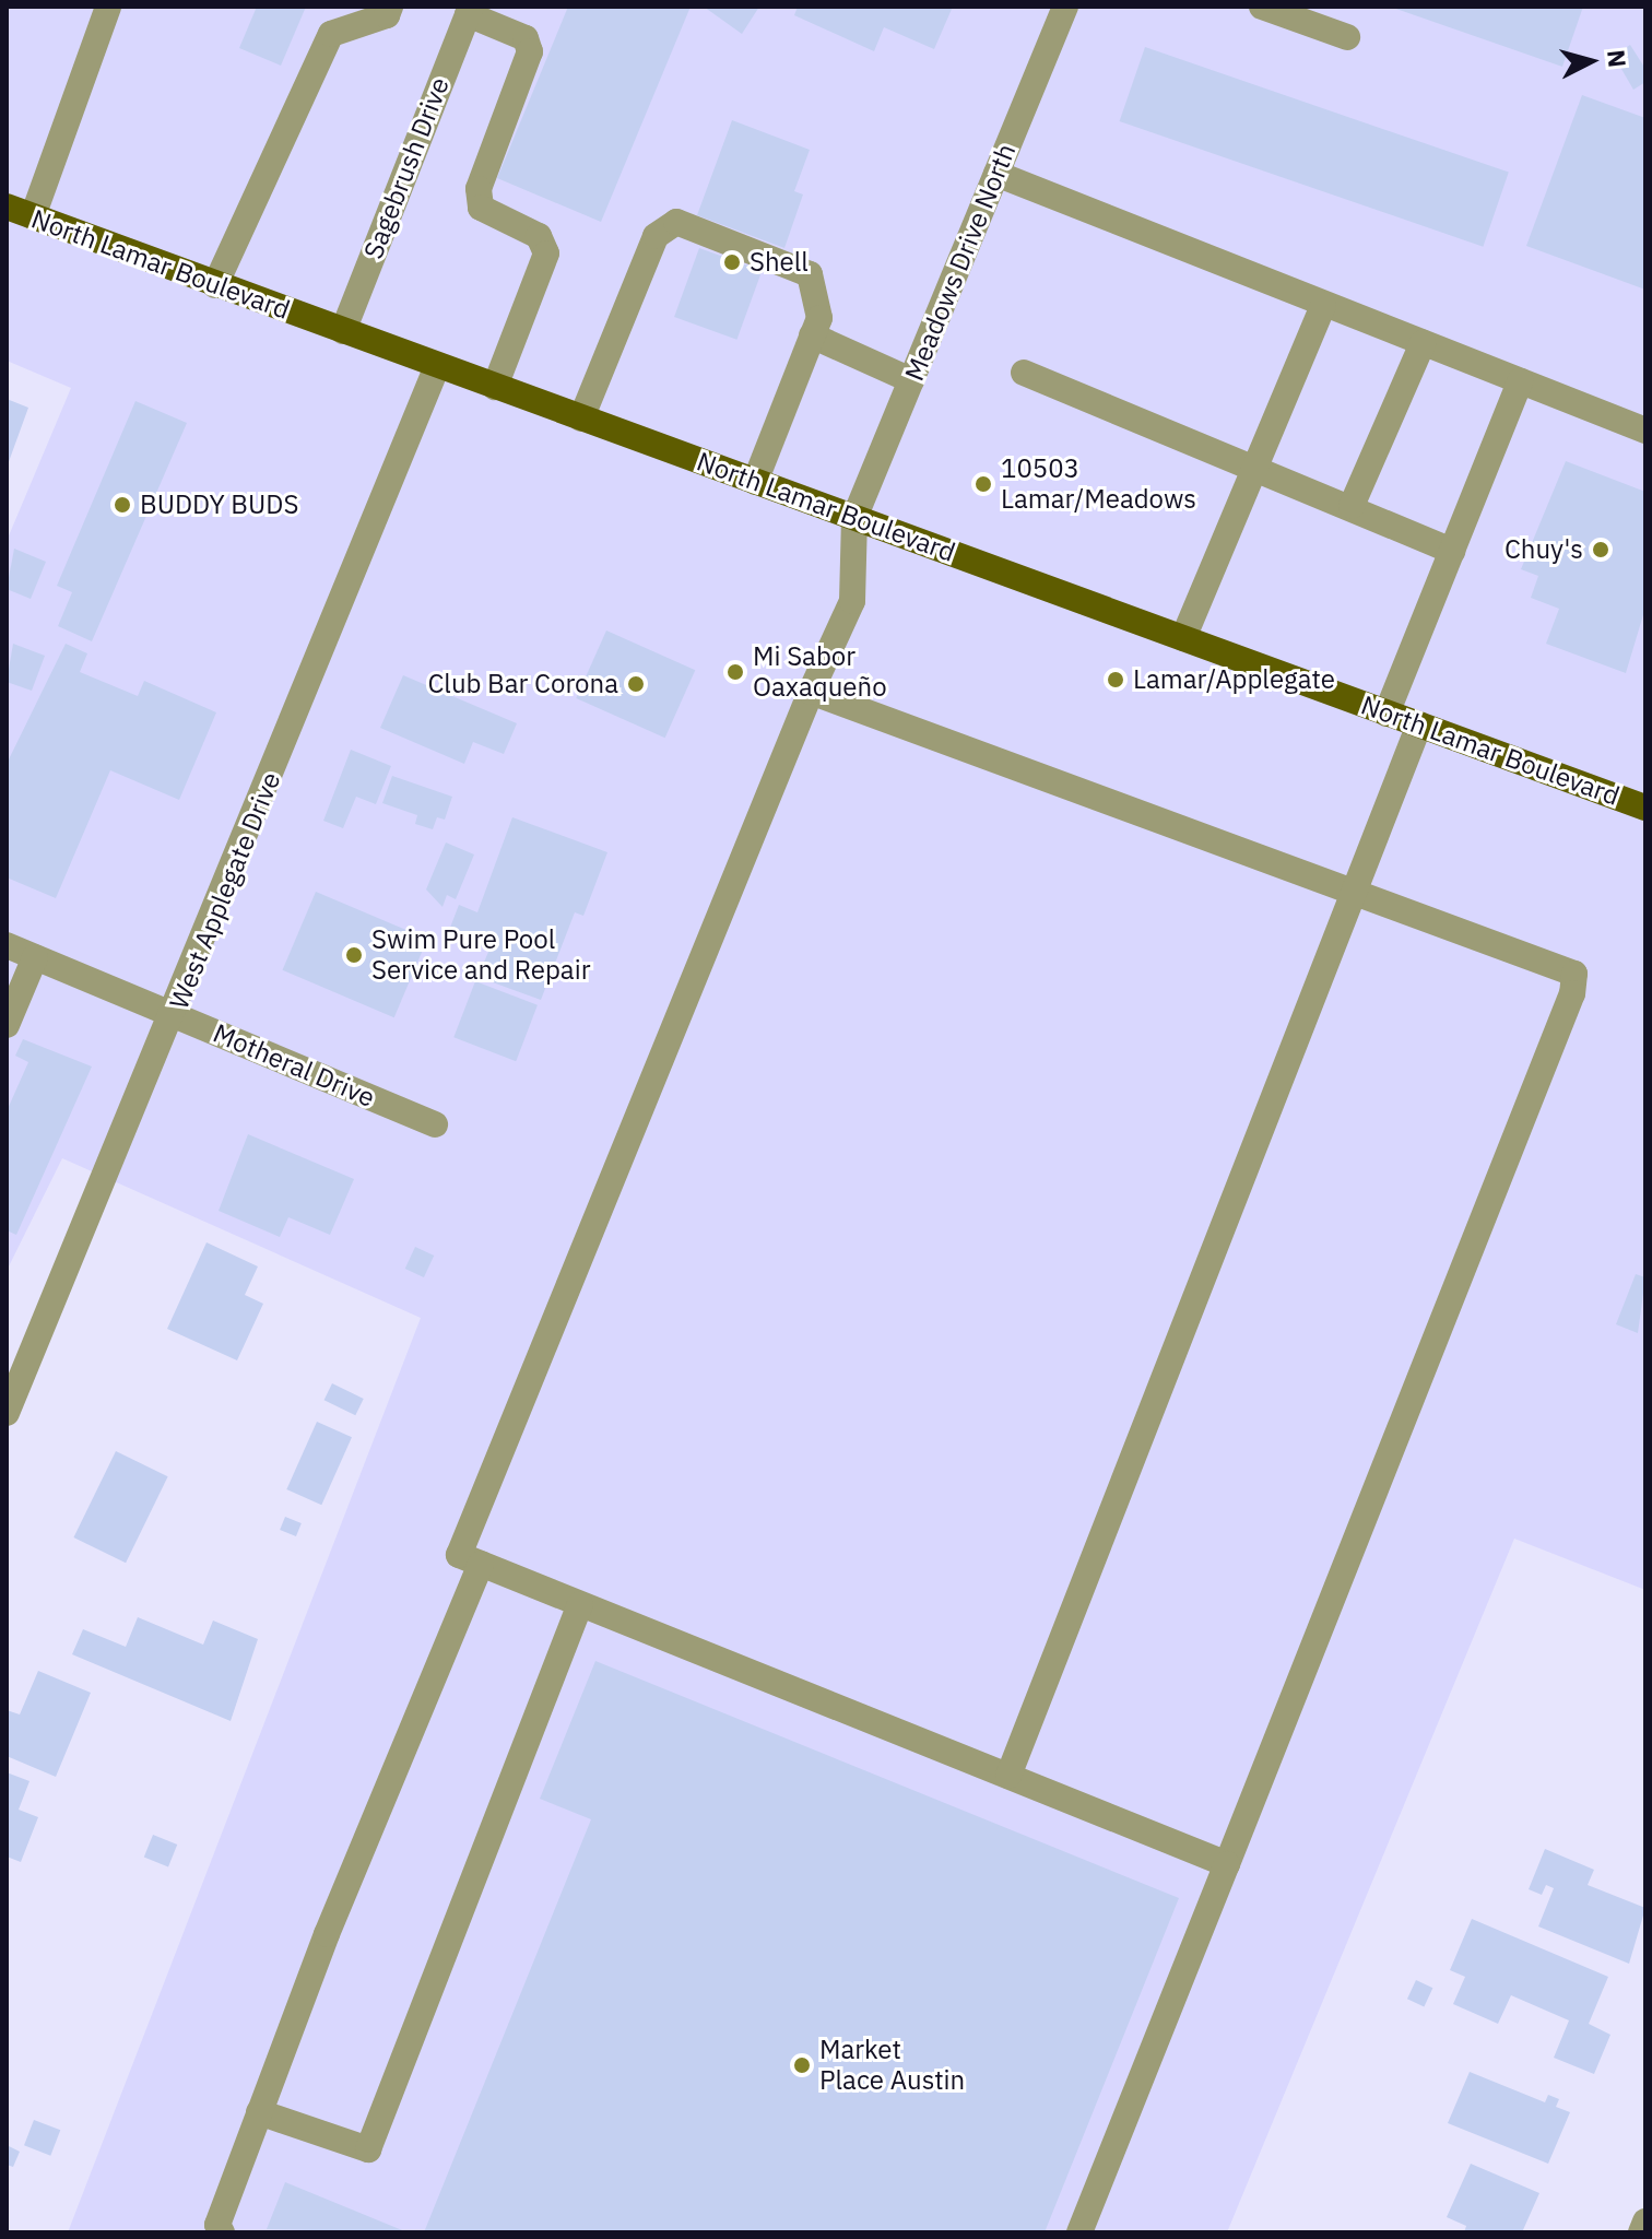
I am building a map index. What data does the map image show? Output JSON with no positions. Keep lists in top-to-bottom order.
{
  "streets": {
    "main road": ["North Lamar Boulevard"],
    "street": [
      "Sagebrush Drive",
      "Meadows Drive North",
      "West Applegate Drive",
      "Motheral Drive"
    ]
  },
  "crossings": [
    ["Sagebrush Drive", "North Lamar Boulevard"],
    ["Meadows Drive North", "North Lamar Boulevard"],
    ["North Lamar Boulevard", "West Applegate Drive"],
    ["West Applegate Drive", "Motheral Drive"]
  ],
  "places": [
    "Shell",
    "10503 Lamar/Meadows",
    "BUDDY BUDS",
    "Chuy's",
    "Mi Sabor Oaxaqueño",
    "Lamar/Applegate",
    "Club Bar Corona",
    "Swim Pure Pool Service and Repair",
    "Market Place Austin"
  ],
  "north": "right"
}
